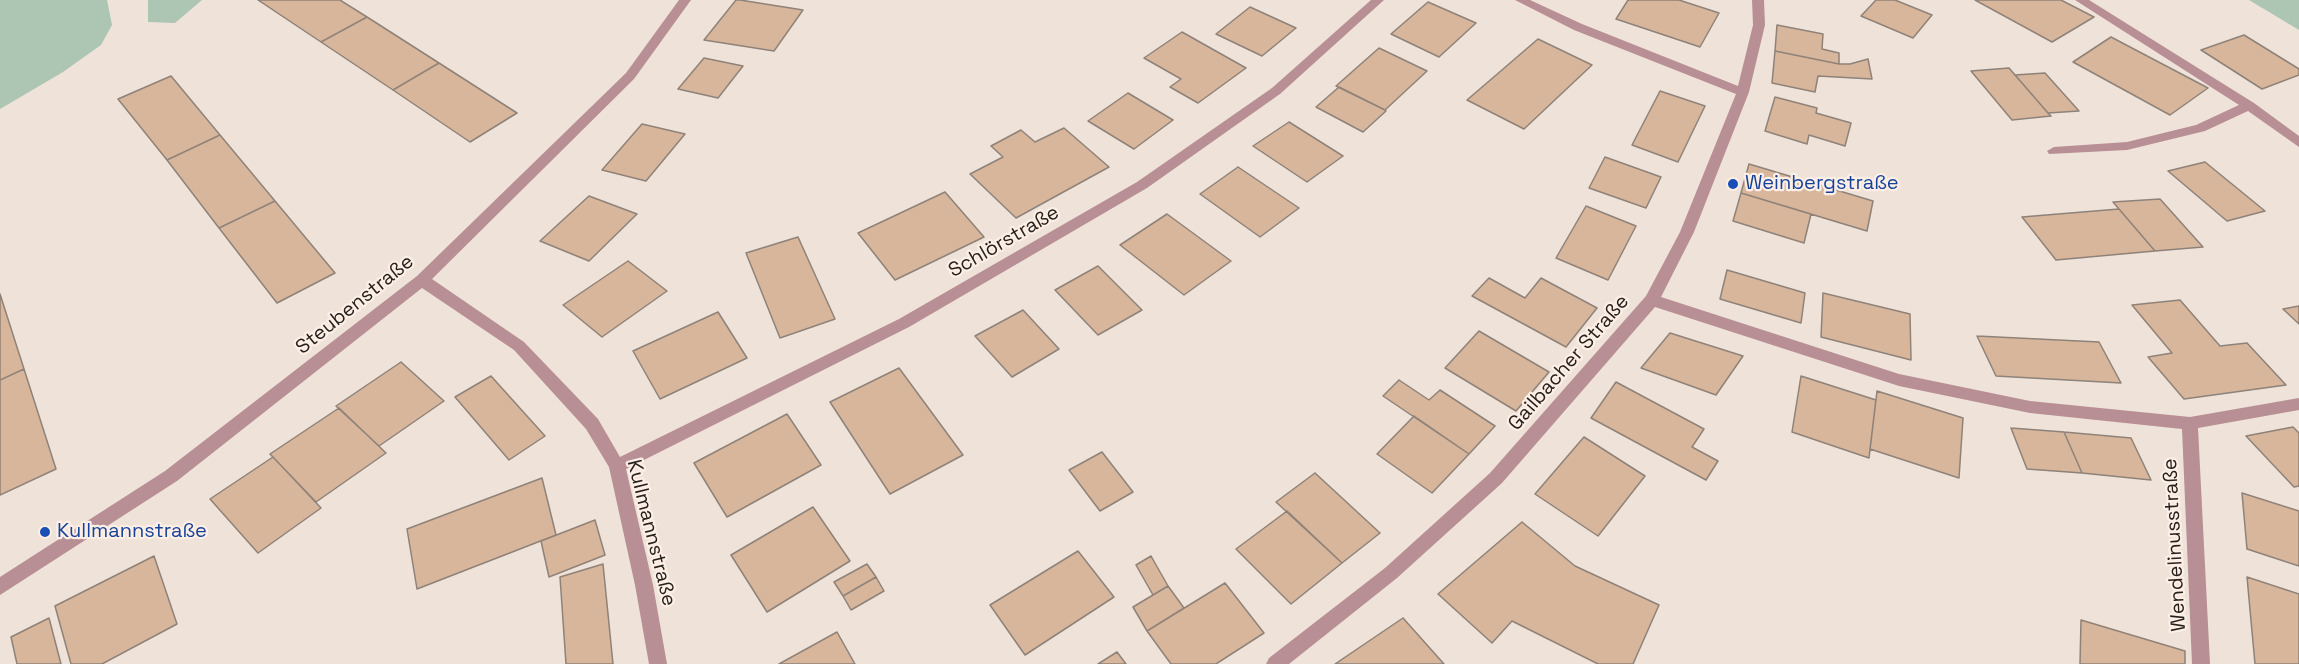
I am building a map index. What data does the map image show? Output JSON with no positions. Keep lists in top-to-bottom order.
{
  "streets": {
    "street": [
      "Schlörstraße",
      "Steubenstraße",
      "Gailbacher Straße",
      "Kullmannstraße",
      "Wendelinusstraße"
    ]
  },
  "crossings": [
    ["Schlörstraße", "Kullmannstraße"],
    ["Steubenstraße", "Kullmannstraße"]
  ],
  "places": ["Weinbergstraße", "Kullmannstraße"]
}
